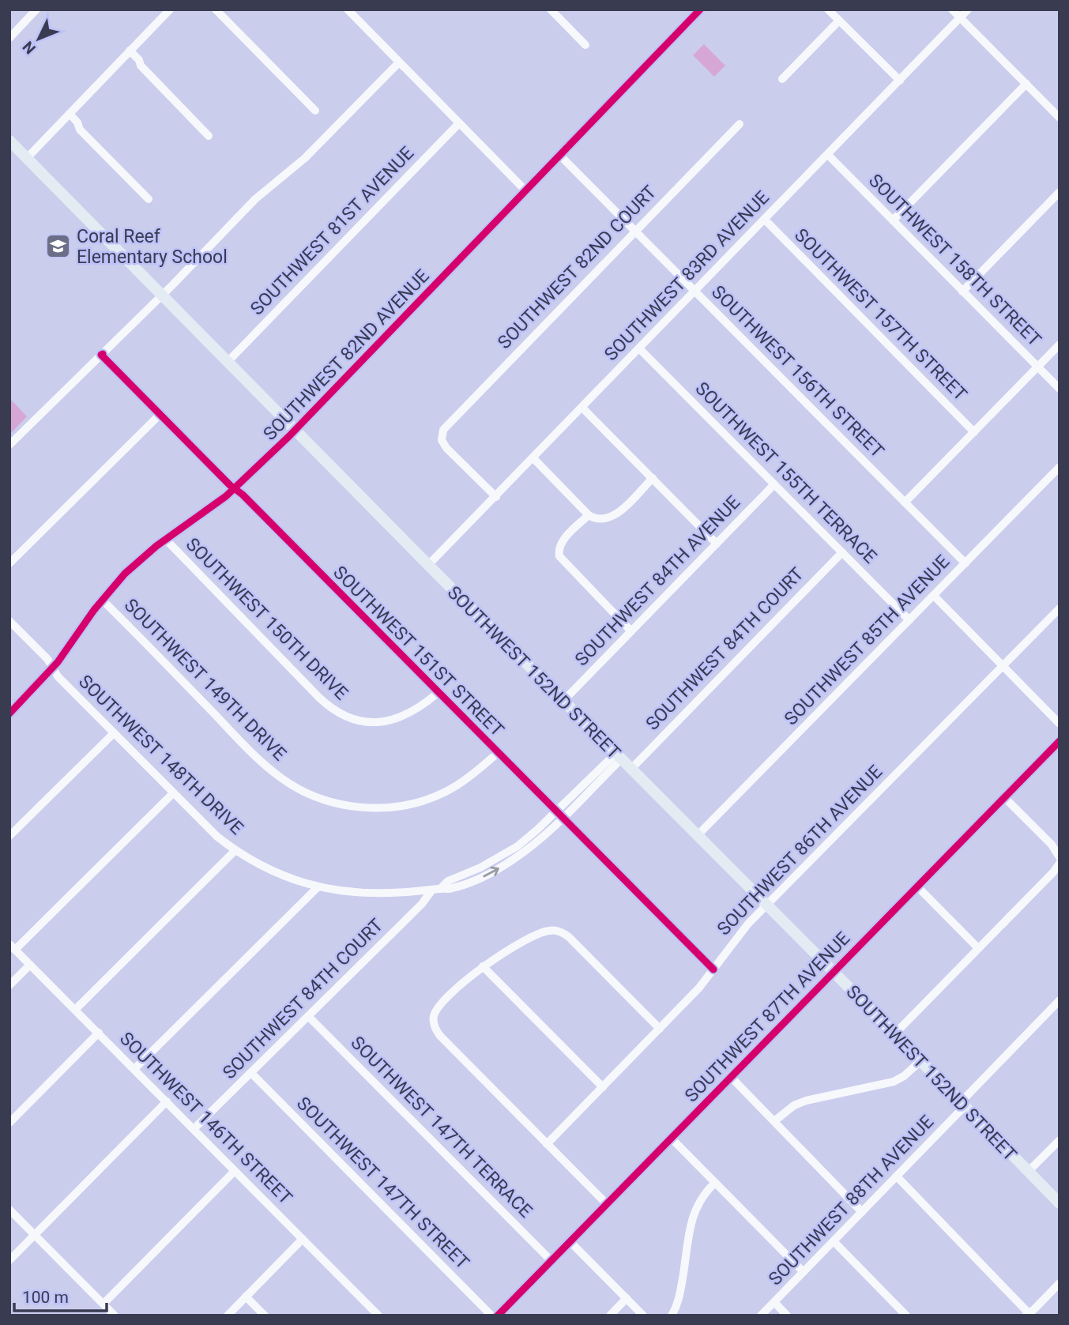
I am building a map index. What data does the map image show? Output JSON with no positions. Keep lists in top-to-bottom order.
{
  "streets": {
    "main road": ["SOUTHWEST 152ND STREET"],
    "street": [
      "SOUTHWEST 81ST AVENUE",
      "SOUTHWEST 158TH STREET",
      "SOUTHWEST 82ND COURT",
      "SOUTHWEST 83RD AVENUE",
      "SOUTHWEST 157TH STREET",
      "SOUTHWEST 82ND AVENUE",
      "SOUTHWEST 156TH STREET",
      "SOUTHWEST 155TH TERRACE",
      "SOUTHWEST 84TH AVENUE",
      "SOUTHWEST 150TH DRIVE",
      "SOUTHWEST 85TH AVENUE",
      "SOUTHWEST 84TH COURT",
      "SOUTHWEST 151ST STREET",
      "SOUTHWEST 149TH DRIVE",
      "SOUTHWEST 148TH DRIVE",
      "SOUTHWEST 86TH AVENUE",
      "SOUTHWEST 87TH AVENUE",
      "SOUTHWEST 146TH STREET",
      "SOUTHWEST 147TH TERRACE",
      "SOUTHWEST 147TH STREET",
      "SOUTHWEST 88TH AVENUE"
    ]
  },
  "crossings": [
    ["SOUTHWEST 81ST AVENUE", "SOUTHWEST 152ND STREET"],
    ["SOUTHWEST 158TH STREET", "SOUTHWEST 83RD AVENUE"],
    ["SOUTHWEST 82ND COURT", "SOUTHWEST 83RD AVENUE"],
    ["SOUTHWEST 82ND COURT", "SOUTHWEST 156TH STREET"],
    ["SOUTHWEST 83RD AVENUE", "SOUTHWEST 157TH STREET"],
    ["SOUTHWEST 83RD AVENUE", "SOUTHWEST 156TH STREET"],
    ["SOUTHWEST 83RD AVENUE", "SOUTHWEST 155TH TERRACE"],
    ["SOUTHWEST 83RD AVENUE", "SOUTHWEST 152ND STREET"],
    ["SOUTHWEST 82ND AVENUE", "SOUTHWEST 156TH STREET"],
    ["SOUTHWEST 82ND AVENUE", "SOUTHWEST 150TH DRIVE"],
    ["SOUTHWEST 82ND AVENUE", "SOUTHWEST 151ST STREET"],
    ["SOUTHWEST 82ND AVENUE", "SOUTHWEST 152ND STREET"],
    ["SOUTHWEST 82ND AVENUE", "SOUTHWEST 149TH DRIVE"],
    ["SOUTHWEST 82ND AVENUE", "SOUTHWEST 148TH DRIVE"],
    ["SOUTHWEST 156TH STREET", "SOUTHWEST 85TH AVENUE"],
    ["SOUTHWEST 155TH TERRACE", "SOUTHWEST 84TH AVENUE"],
    ["SOUTHWEST 155TH TERRACE", "SOUTHWEST 85TH AVENUE"],
    ["SOUTHWEST 155TH TERRACE", "SOUTHWEST 84TH COURT"],
    ["SOUTHWEST 84TH AVENUE", "SOUTHWEST 152ND STREET"],
    ["SOUTHWEST 150TH DRIVE", "SOUTHWEST 151ST STREET"],
    ["SOUTHWEST 85TH AVENUE", "SOUTHWEST 152ND STREET"],
    ["SOUTHWEST 84TH COURT", "SOUTHWEST 152ND STREET"],
    ["SOUTHWEST 84TH COURT", "SOUTHWEST 148TH DRIVE"],
    ["SOUTHWEST 84TH COURT", "SOUTHWEST 146TH STREET"],
    ["SOUTHWEST 84TH COURT", "SOUTHWEST 147TH TERRACE"],
    ["SOUTHWEST 84TH COURT", "SOUTHWEST 147TH STREET"],
    ["SOUTHWEST 151ST STREET", "SOUTHWEST 149TH DRIVE"],
    ["SOUTHWEST 151ST STREET", "SOUTHWEST 86TH AVENUE"],
    ["SOUTHWEST 152ND STREET", "SOUTHWEST 86TH AVENUE"],
    ["SOUTHWEST 152ND STREET", "SOUTHWEST 87TH AVENUE"],
    ["SOUTHWEST 152ND STREET", "SOUTHWEST 88TH AVENUE"],
    ["SOUTHWEST 87TH AVENUE", "SOUTHWEST 147TH TERRACE"]
  ],
  "places": {
    "school or university": ["Coral Reef Elementary School"]
  },
  "scale_bar": "100 m",
  "north": "bottom left"
}
